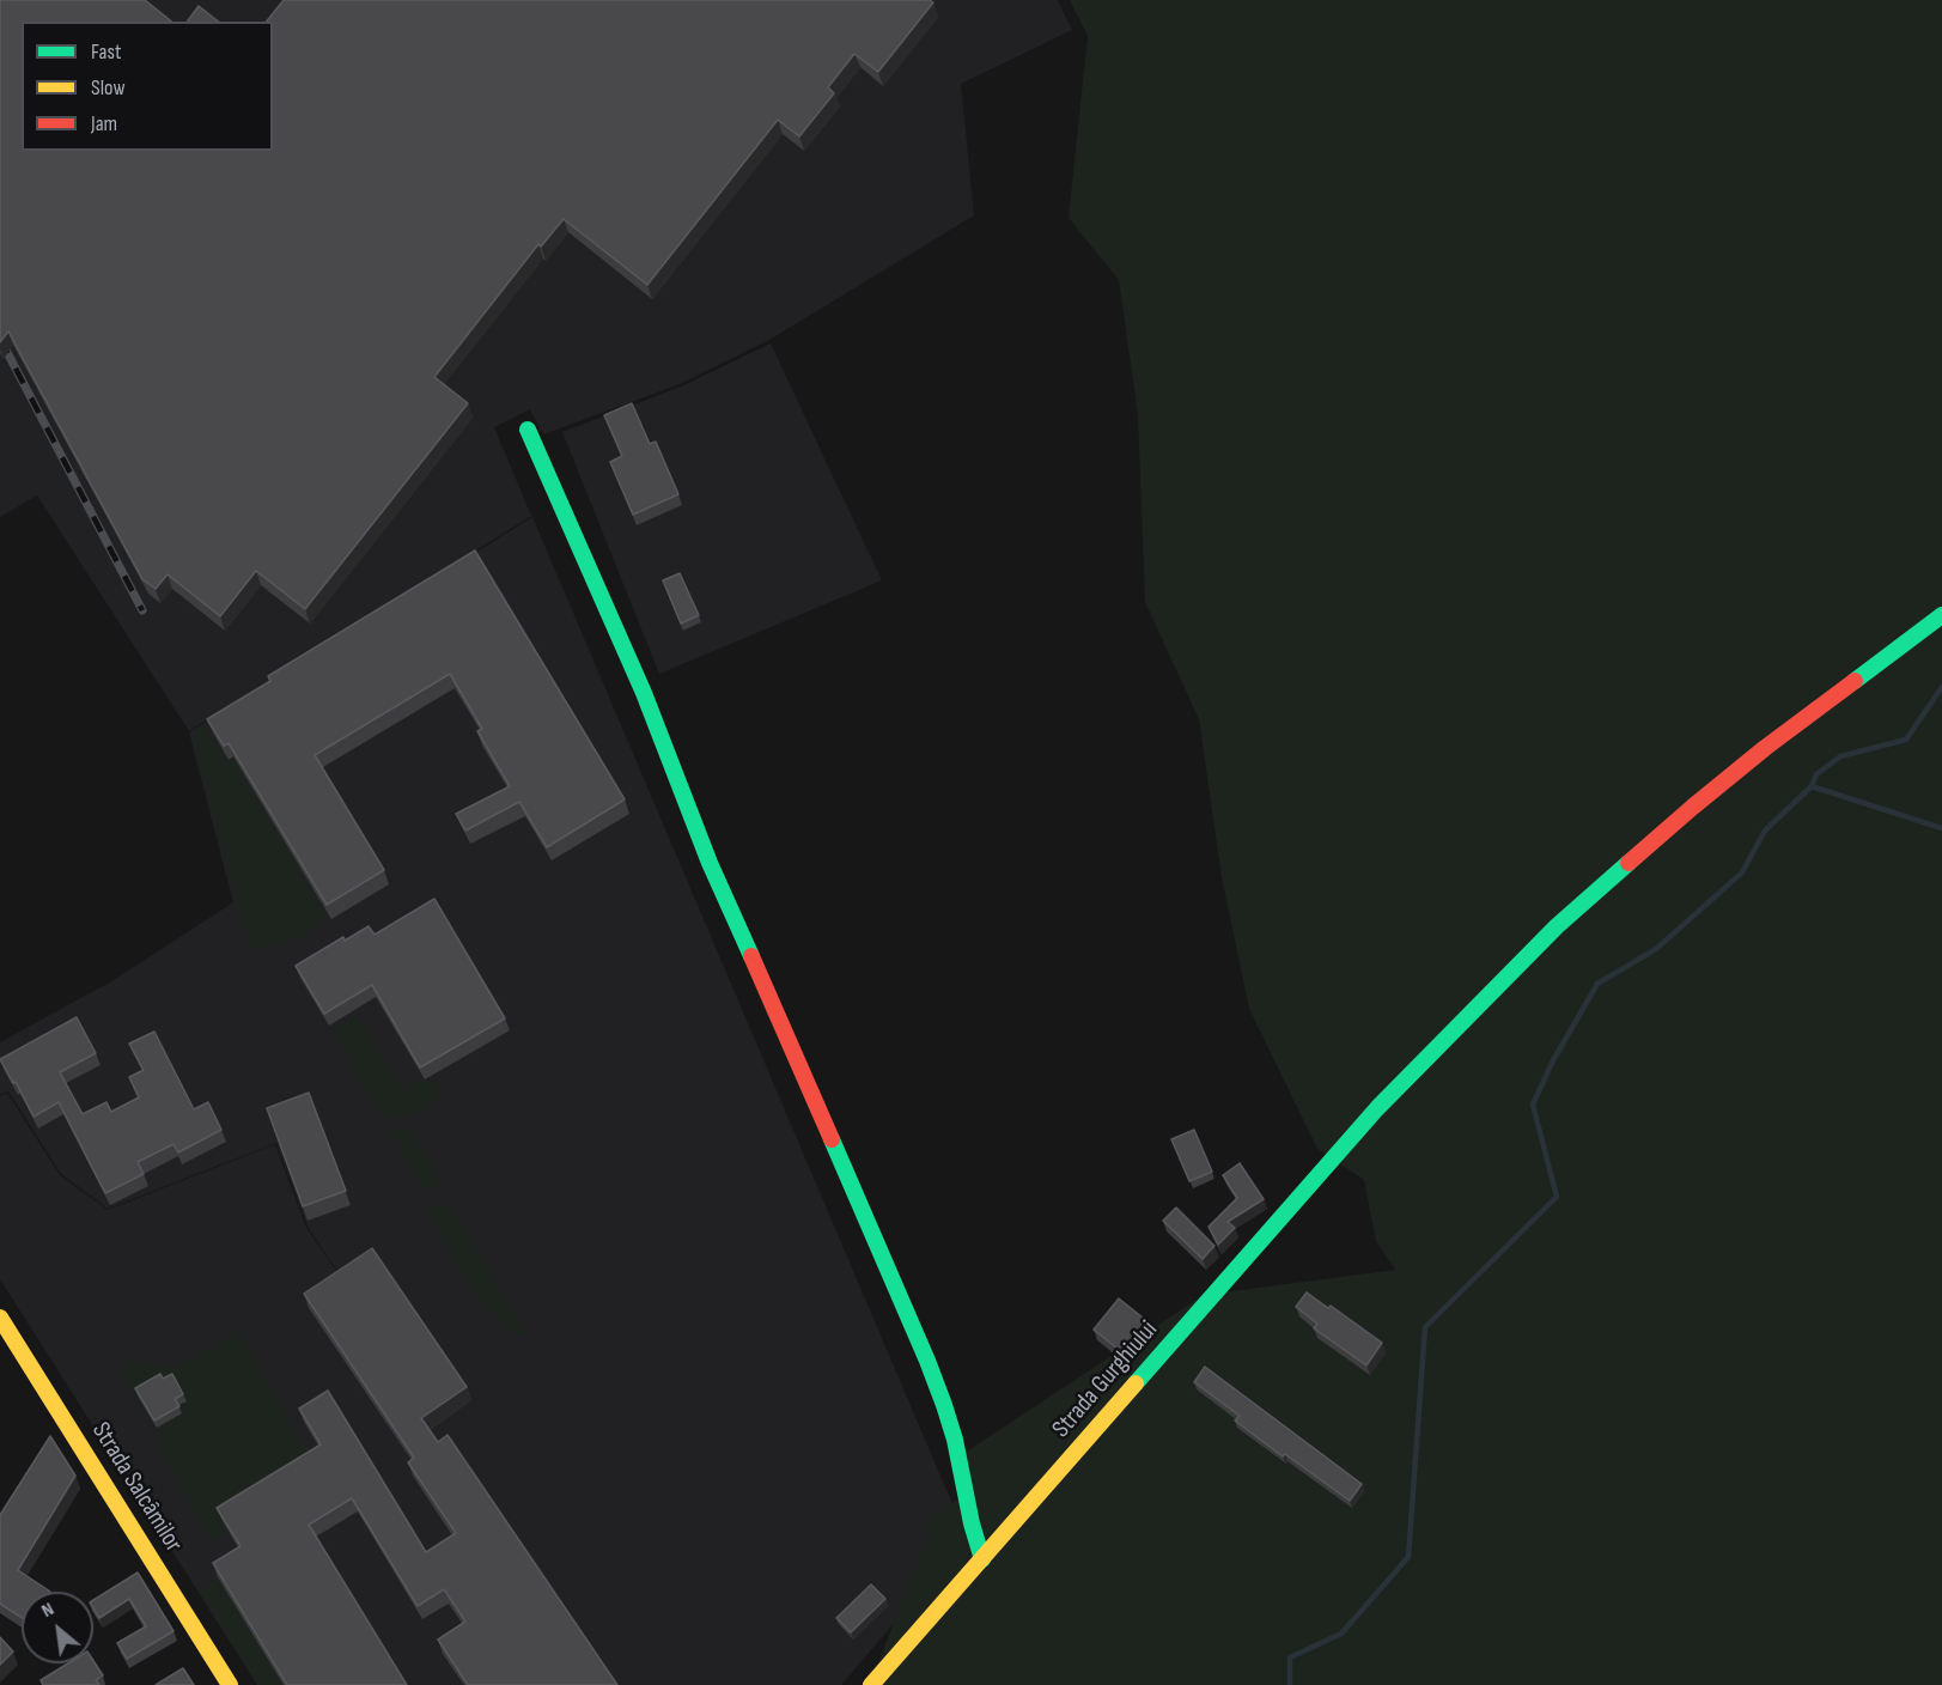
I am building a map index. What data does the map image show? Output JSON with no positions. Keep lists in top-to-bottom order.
{
  "streets": {
    "main road": ["Strada Gurghiului", "Strada Salcâmilor"]
  },
  "legend": ["Fast", "Slow", "Jam"],
  "north": "top left"
}
